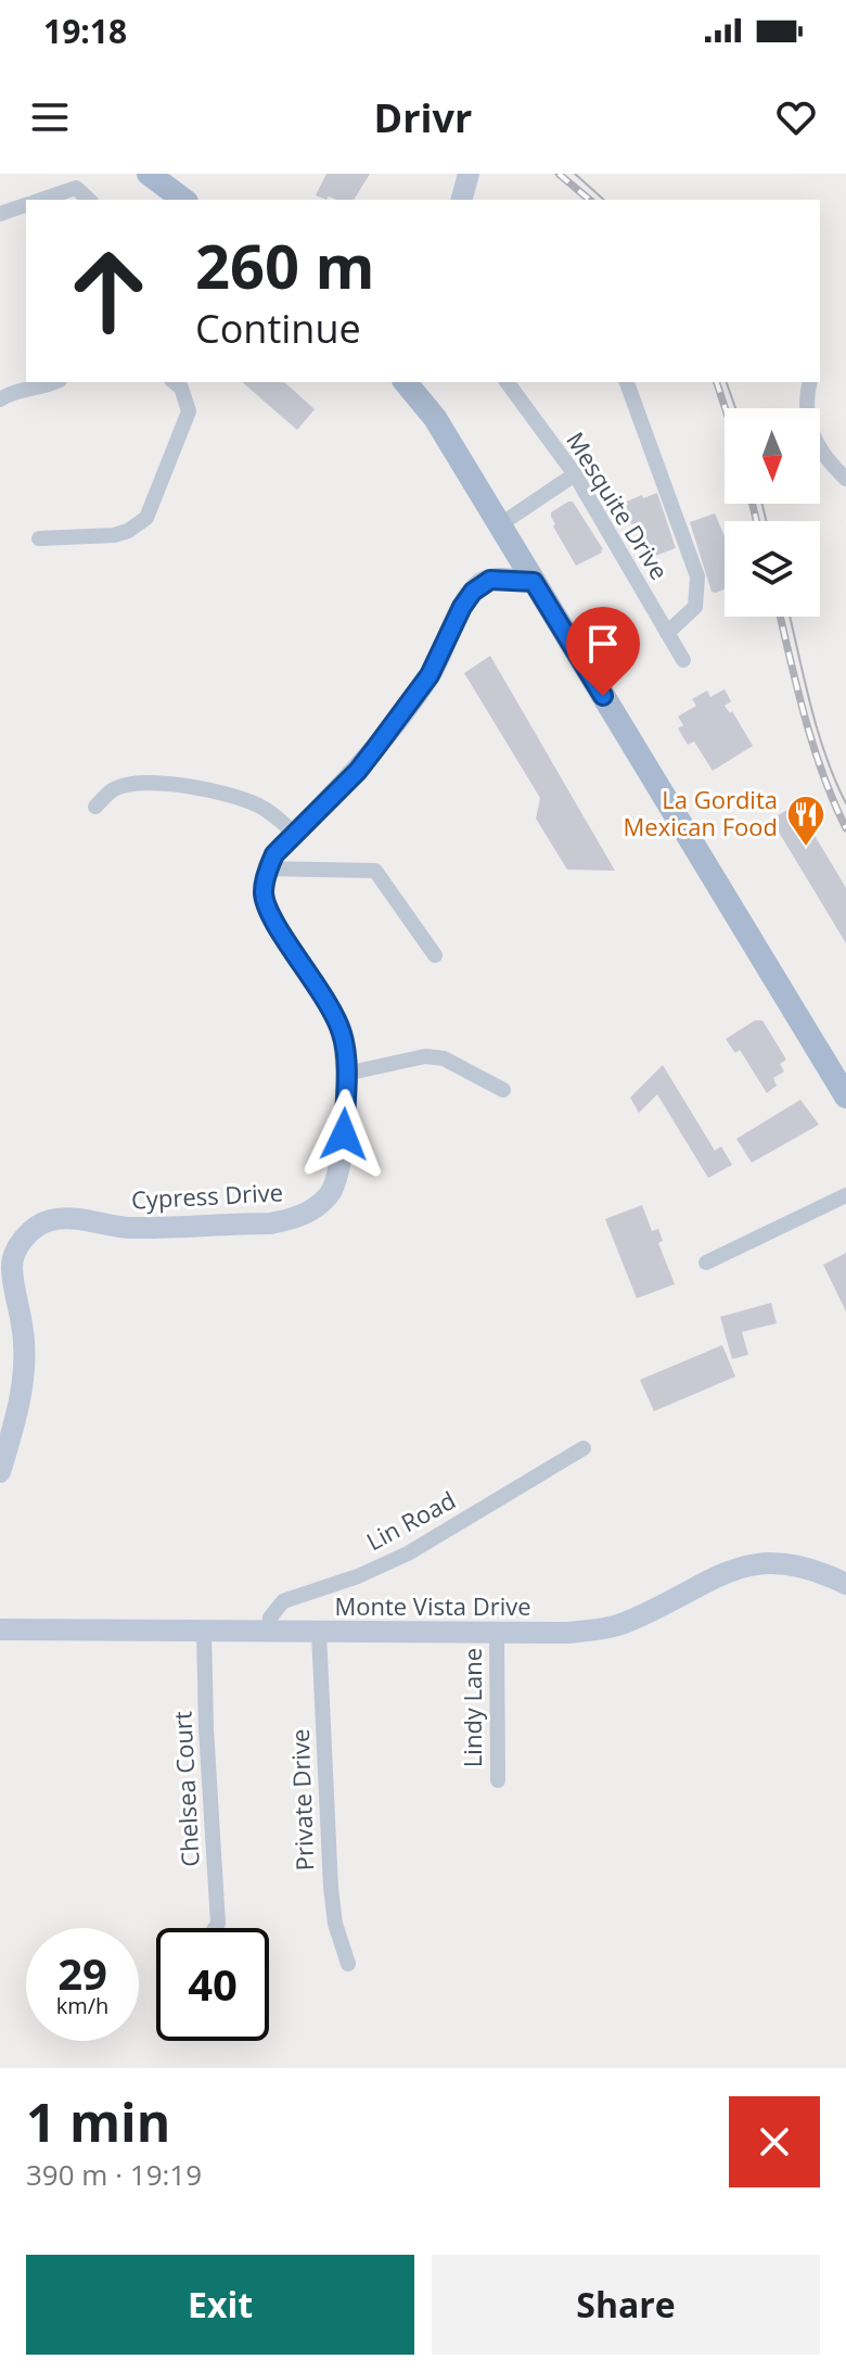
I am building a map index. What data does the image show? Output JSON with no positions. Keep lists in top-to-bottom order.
{
  "streets": {
    "street": [
      "Mesquite Drive",
      "Cypress Drive",
      "Lin Road",
      "Monte Vista Drive",
      "Lindy Lane",
      "Chelsea Court",
      "Private Drive"
    ]
  },
  "crossings": [
    ["Lin Road", "Monte Vista Drive"],
    ["Monte Vista Drive", "Lindy Lane"],
    ["Monte Vista Drive", "Chelsea Court"],
    ["Monte Vista Drive", "Private Drive"]
  ],
  "places": {
    "restaurant": ["La Gordita Mexican Food"]
  },
  "north": "bottom",
  "page": {
    "status": "19:18",
    "header": "Drivr",
    "turn": ["260 m", "Continue"],
    "speed": "29 km/h",
    "limit": "40",
    "heading": ["1 min", "390 m · 19:19"],
    "buttons": ["Exit", "Share"]
  }
}
